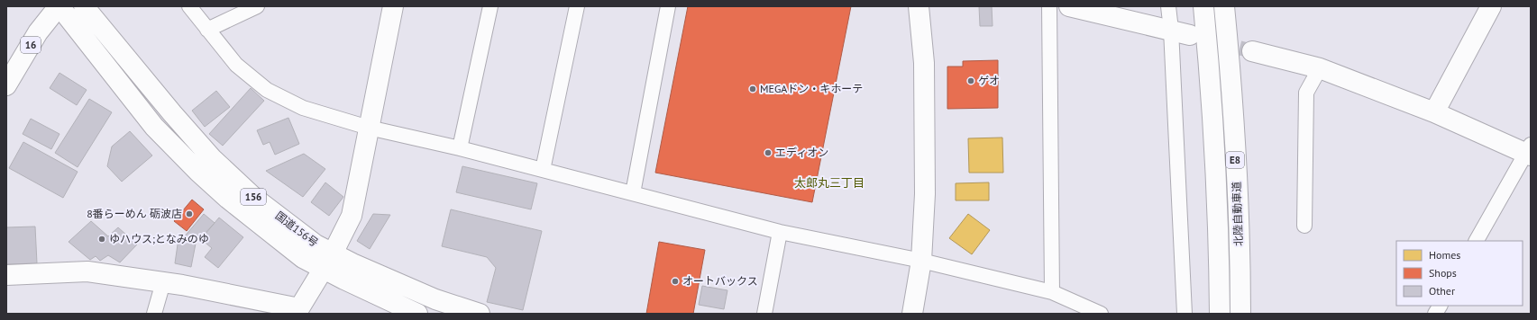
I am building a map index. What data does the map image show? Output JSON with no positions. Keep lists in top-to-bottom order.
{
  "streets": {
    "main road": [
      "16",
      "E8",
      "156",
      "北陸自動車道",
      "国道156号"
    ]
  },
  "crossings": [
    ["16", "国道156号"]
  ],
  "districts": ["太郎丸三丁目"],
  "places": [
    "ゲオ",
    "MEGAドン・キホーテ",
    "エディオン",
    "8番らーめん 砺波店",
    "ゆハウス;となみのゆ",
    "オートバックス"
  ],
  "legend": ["Homes", "Shops", "Other"]
}
